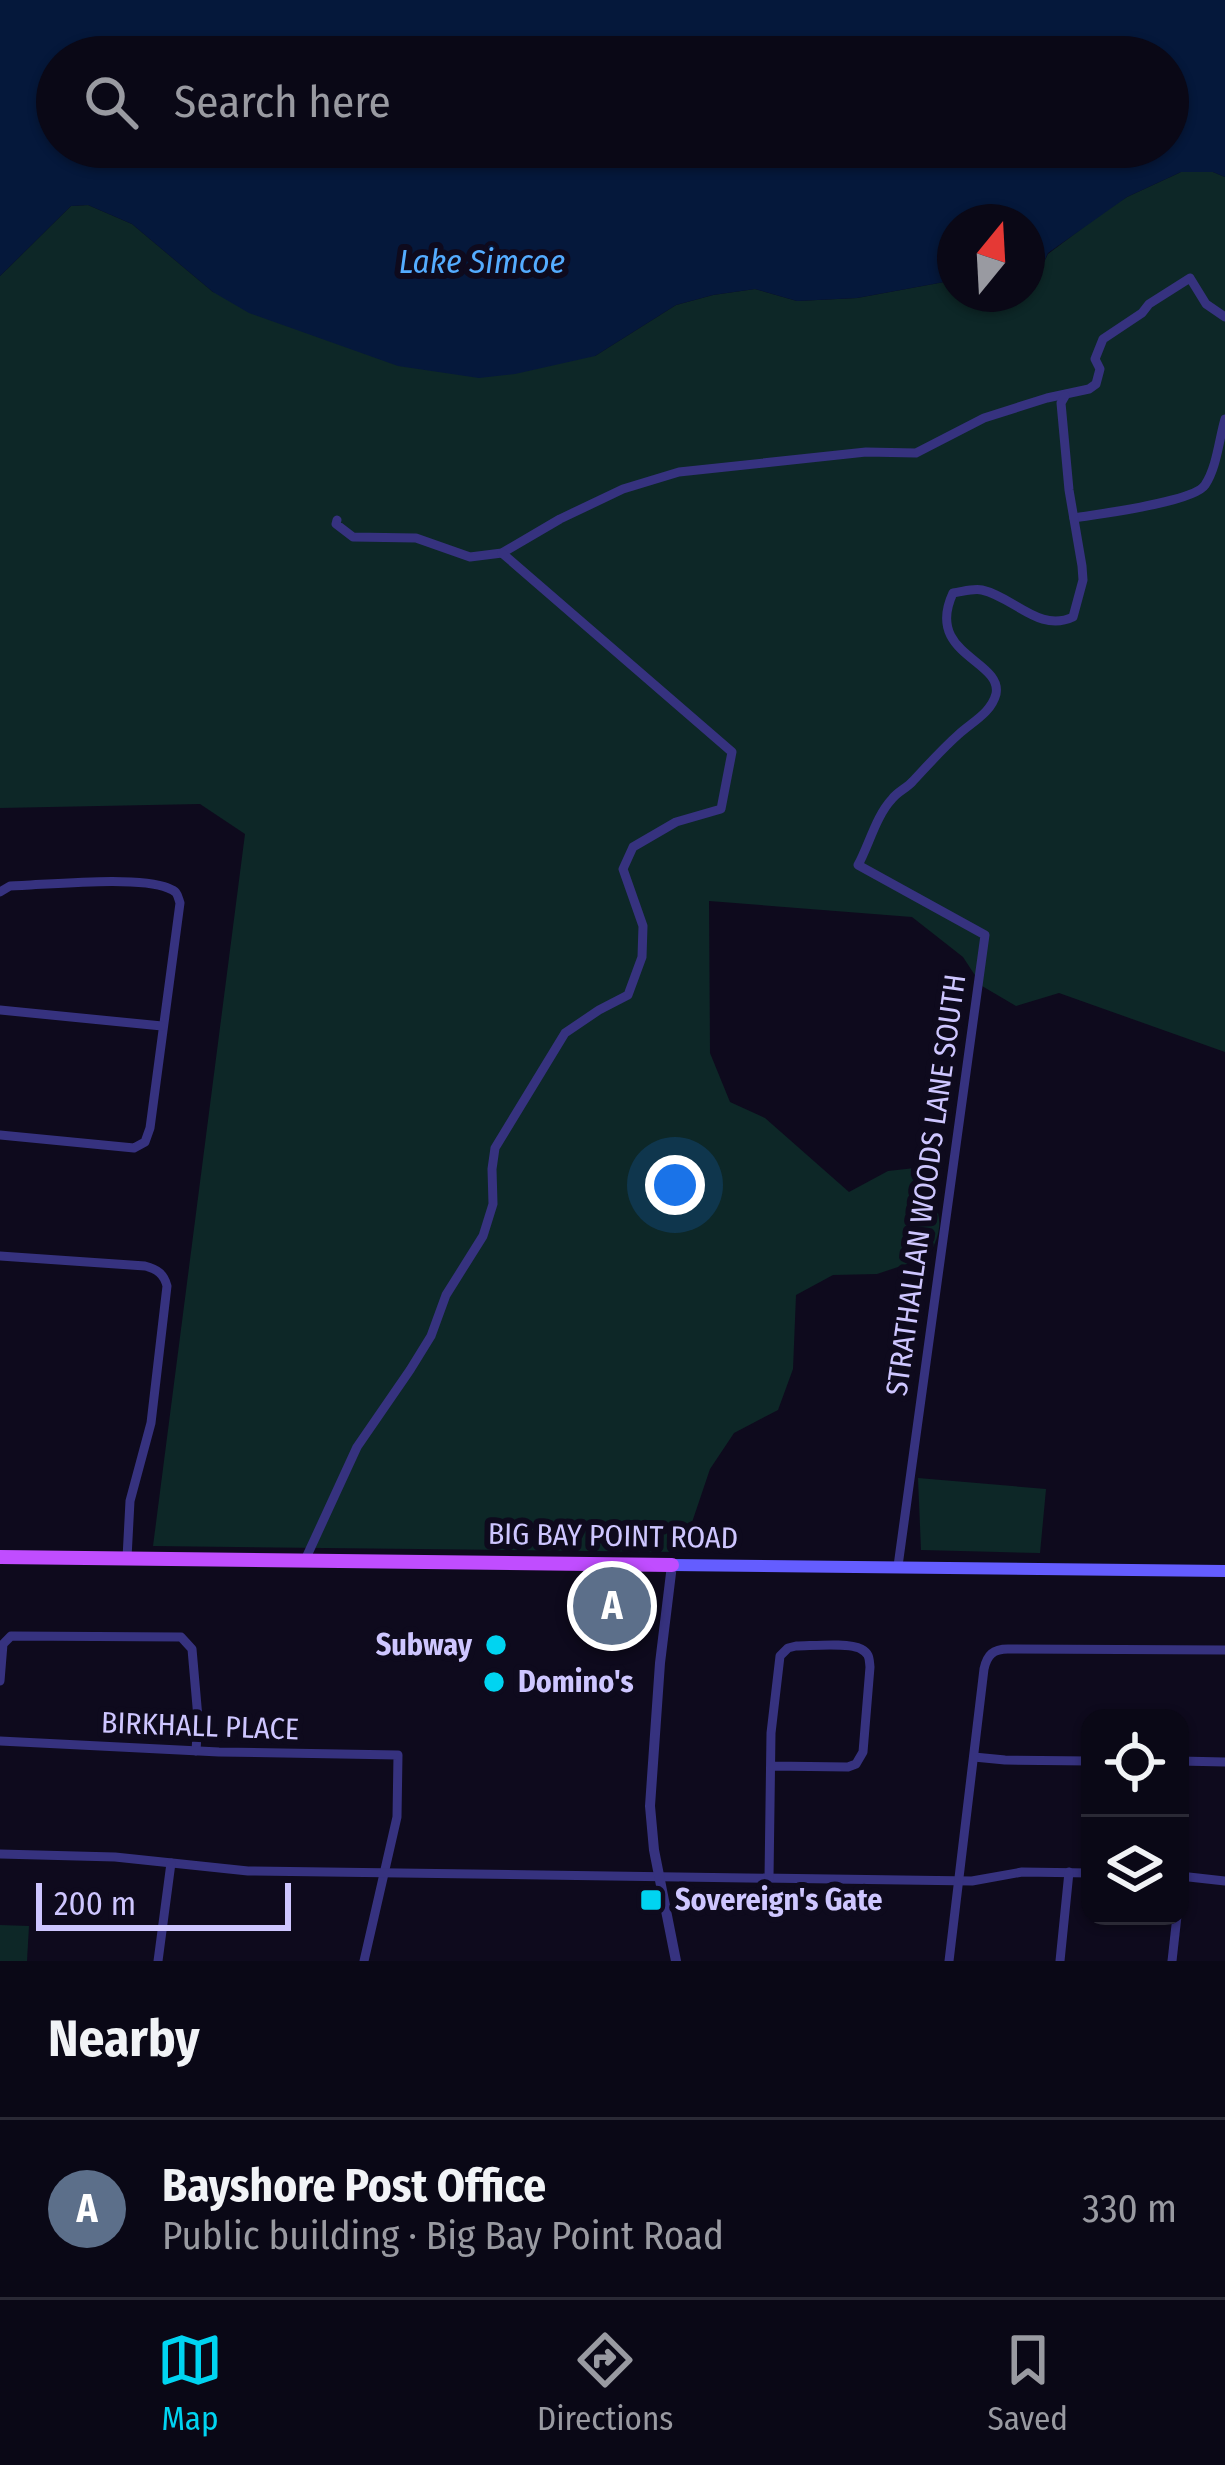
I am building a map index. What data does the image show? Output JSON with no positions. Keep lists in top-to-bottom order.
{
  "streets": {
    "main road": ["BIG BAY POINT ROAD"],
    "street": ["STRATHALLAN WOODS LANE SOUTH", "BIRKHALL PLACE"]
  },
  "crossings": [
    ["STRATHALLAN WOODS LANE SOUTH", "BIG BAY POINT ROAD"]
  ],
  "water": ["Lake Simcoe"],
  "places": {
    "other": ["Subway", "Domino's"],
    "transit": ["Sovereign's Gate"]
  },
  "scale_bar": "200 m",
  "north": "top",
  "page": {
    "search": "Search here",
    "pins": "A",
    "scale": "200 m",
    "heading": "Nearby",
    "list": [
      {
        "mark": "A",
        "name": "Bayshore Post Office",
        "note": "Public building · Big Bay Point Road",
        "value": "330 m"
      }
    ],
    "nav": ["Map", "Directions", "Saved"]
  }
}
